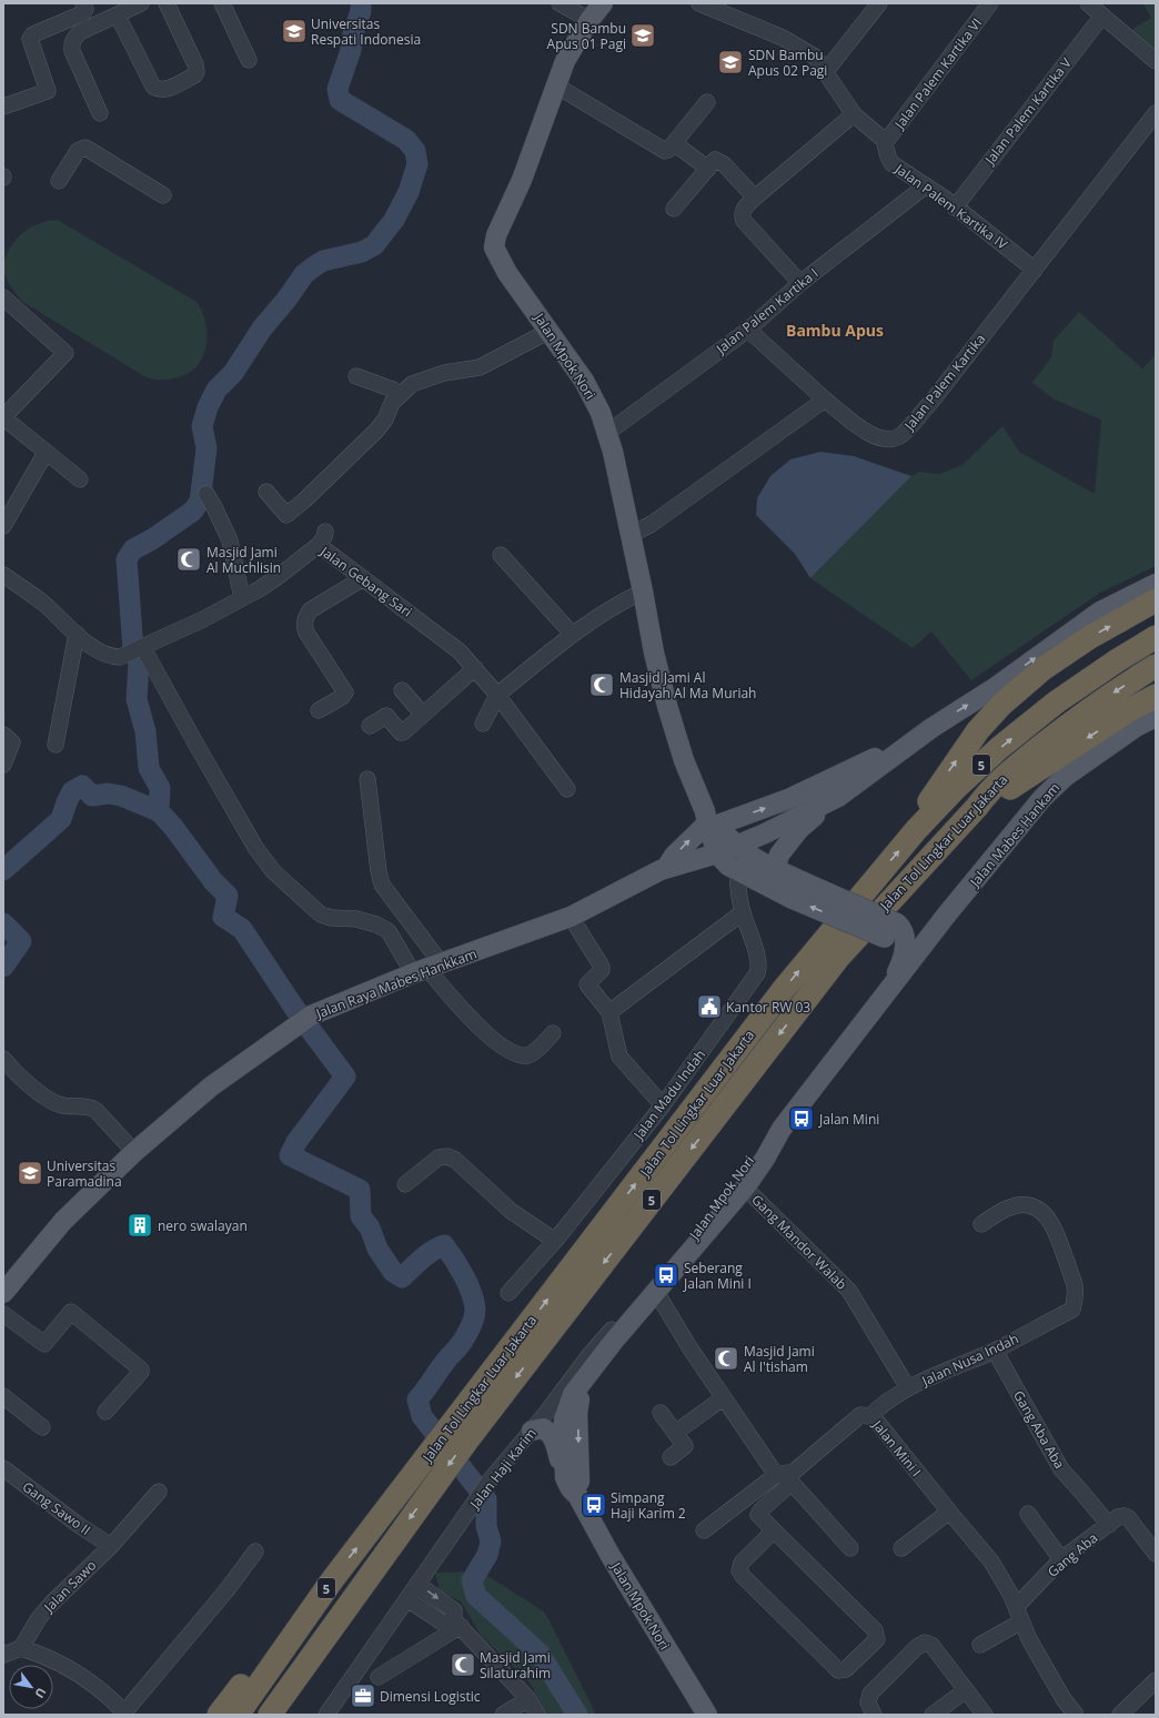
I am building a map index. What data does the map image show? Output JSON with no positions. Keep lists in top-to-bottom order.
{
  "streets": {
    "highway": ["5", "Jalan Tol Lingkar Luar Jakarta"],
    "main road": ["Jalan Mpok Nori", "Jalan Mabes Hankam", "Jalan Raya Mabes Hankkam"],
    "street": [
      "Jalan Palem Kartika VI",
      "Jalan Palem Kartika V",
      "Jalan Palem Kartika IV",
      "Jalan Palem Kartika I",
      "Jalan Palem Kartika",
      "Jalan Gebang Sari",
      "Jalan Madu Indah",
      "Gang Mandor Walab",
      "Jalan Nusa Indah",
      "Gang Aba Aba",
      "Jalan Mini I",
      "Jalan Haji Karim",
      "Gang Sawo II",
      "Gang Aba",
      "Jalan Sawo"
    ]
  },
  "crossings": [
    ["Jalan Palem Kartika VI", "Jalan Palem Kartika IV"],
    ["Jalan Palem Kartika V", "Jalan Palem Kartika IV"],
    ["Jalan Palem Kartika IV", "Jalan Palem Kartika I"],
    ["Jalan Palem Kartika IV", "Jalan Palem Kartika"],
    ["Jalan Palem Kartika I", "Jalan Mpok Nori"],
    ["Jalan Palem Kartika I", "Jalan Palem Kartika"],
    ["Jalan Mpok Nori", "Jalan Mabes Hankam"],
    ["Jalan Mpok Nori", "Jalan Madu Indah"],
    ["Jalan Mpok Nori", "Gang Mandor Walab"],
    ["Jalan Mpok Nori", "Jalan Haji Karim"],
    ["Gang Mandor Walab", "Jalan Nusa Indah"],
    ["Jalan Nusa Indah", "Gang Aba Aba"],
    ["Jalan Nusa Indah", "Jalan Mini I"],
    ["Gang Aba Aba", "Gang Aba"],
    ["Jalan Mini I", "Gang Aba"],
    ["Gang Sawo II", "Jalan Sawo"]
  ],
  "districts": ["Bambu Apus"],
  "places": {
    "school or university": [
      "Universitas Respati Indonesia",
      "SDN Bambu Apus 01 Pagi",
      "SDN Bambu Apus 02 Pagi",
      "Universitas Paramadina"
    ],
    "mosque": [
      "Masjid Jami Al Muchlisin",
      "Masjid Jami Al Hidayah Al Ma Muriah",
      "Masjid Jami Al I'tisham",
      "Masjid Jami Silaturahim"
    ],
    "public building": ["Kantor RW 03"],
    "bus stop": ["Jalan Mini", "Seberang Jalan Mini I", "Simpang Haji Karim 2"],
    "building": ["nero swalayan"],
    "office": ["Dimensi Logistic"]
  },
  "north": "bottom right"
}
